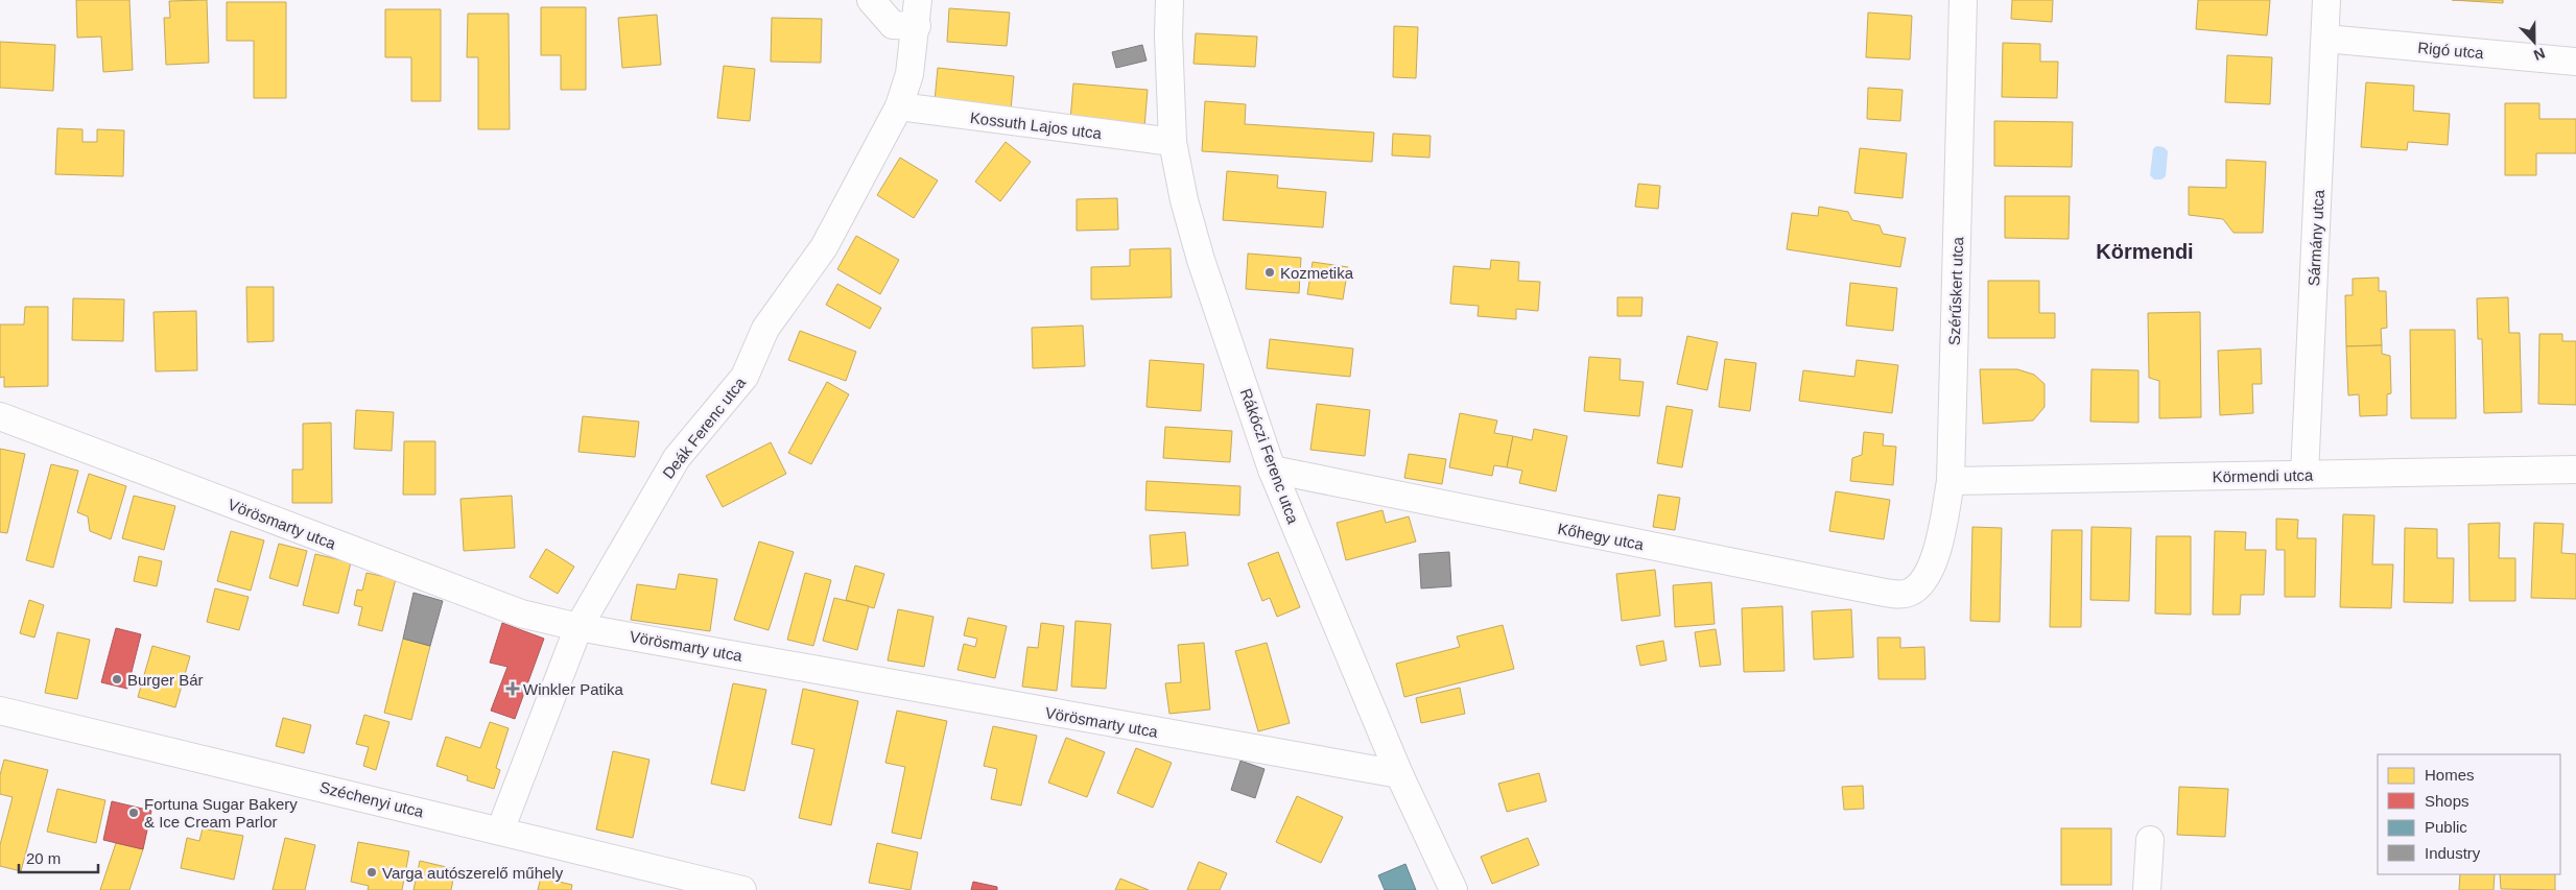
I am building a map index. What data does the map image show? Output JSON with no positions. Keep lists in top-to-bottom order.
{
  "streets": {
    "street": [
      "Rigó utca",
      "Kossuth Lajos utca",
      "Sármány utca",
      "Szérűskert utca",
      "Deák Ferenc utca",
      "Rákóczi Ferenc utca",
      "Körmendi utca",
      "Vörösmarty utca",
      "Kőhegy utca",
      "Széchenyi utca"
    ]
  },
  "crossings": [
    ["Rigó utca", "Sármány utca"],
    ["Kossuth Lajos utca", "Deák Ferenc utca"],
    ["Kossuth Lajos utca", "Rákóczi Ferenc utca"],
    ["Sármány utca", "Körmendi utca"],
    ["Szérűskert utca", "Körmendi utca"],
    ["Szérűskert utca", "Kőhegy utca"],
    ["Deák Ferenc utca", "Vörösmarty utca"],
    ["Deák Ferenc utca", "Széchenyi utca"],
    ["Rákóczi Ferenc utca", "Vörösmarty utca"],
    ["Rákóczi Ferenc utca", "Kőhegy utca"]
  ],
  "districts": ["Körmendi"],
  "places": {
    "other": [
      "Kozmetika",
      "Burger Bár",
      "Fortuna Sugar Bakery & Ice Cream Parlor",
      "Varga autószerelő műhely"
    ],
    "health": ["Winkler Patika"]
  },
  "legend": [
    "Homes",
    "Shops",
    "Public",
    "Industry"
  ],
  "scale_bar": "20 m",
  "north": "bottom"
}
